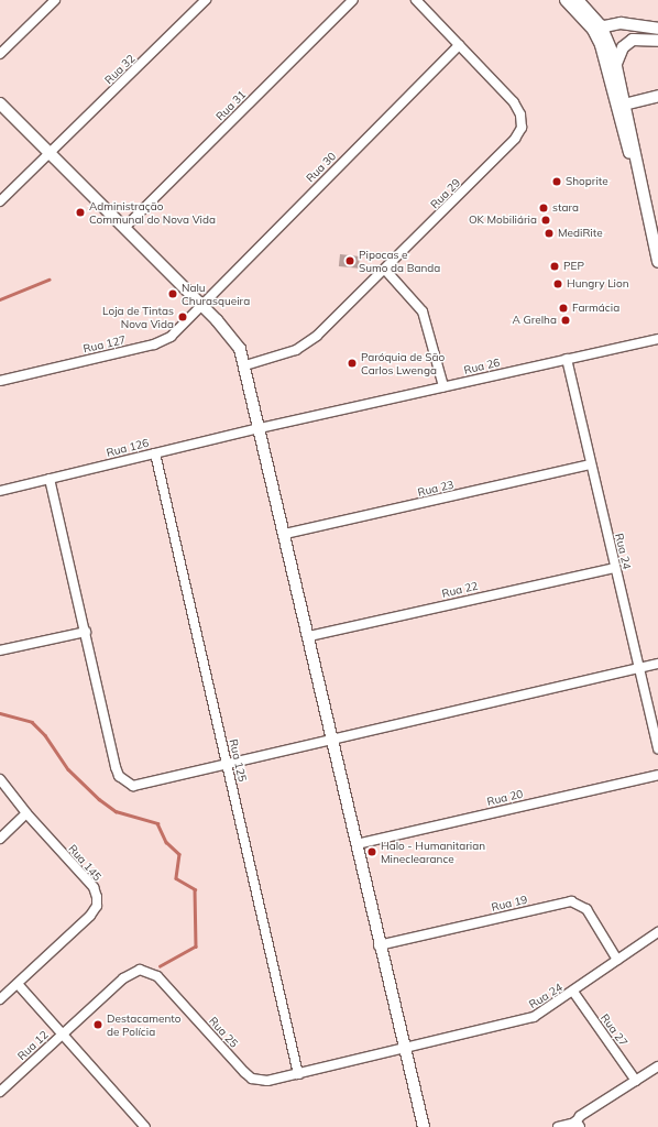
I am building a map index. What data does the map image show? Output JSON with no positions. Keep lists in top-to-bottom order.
{
  "streets": {
    "street": [
      "Rua 32",
      "Rua 31",
      "Rua 30",
      "Rua 29",
      "Rua 127",
      "Rua 26",
      "Rua 126",
      "Rua 23",
      "Rua 24",
      "Rua 22",
      "Rua 125",
      "Rua 20",
      "Rua 145",
      "Rua 19",
      "Rua 27",
      "Rua 25",
      "Rua 12"
    ]
  },
  "crossings": [
    ["Rua 30", "Rua 29"],
    ["Rua 30", "Rua 127"],
    ["Rua 26", "Rua 126"],
    ["Rua 26", "Rua 24"],
    ["Rua 126", "Rua 125"],
    ["Rua 23", "Rua 24"],
    ["Rua 24", "Rua 22"],
    ["Rua 24", "Rua 19"],
    ["Rua 24", "Rua 27"],
    ["Rua 24", "Rua 25"],
    ["Rua 125", "Rua 25"],
    ["Rua 25", "Rua 12"]
  ],
  "places": [
    "Shoprite",
    "stara",
    "Administração Communal do Nova Vida",
    "OK Mobiliária",
    "MediRite",
    "Pipocas e Sumo da Banda",
    "PEP",
    "Hungry Lion",
    "Nalu Churasqueira",
    "Farmácia",
    "Loja de Tintas Nova Vida",
    "A Grelha",
    "Paróquia de São Carlos Lwenga",
    "Halo - Humanitarian Mineclearance",
    "Destacamento de Polícia"
  ]
}
